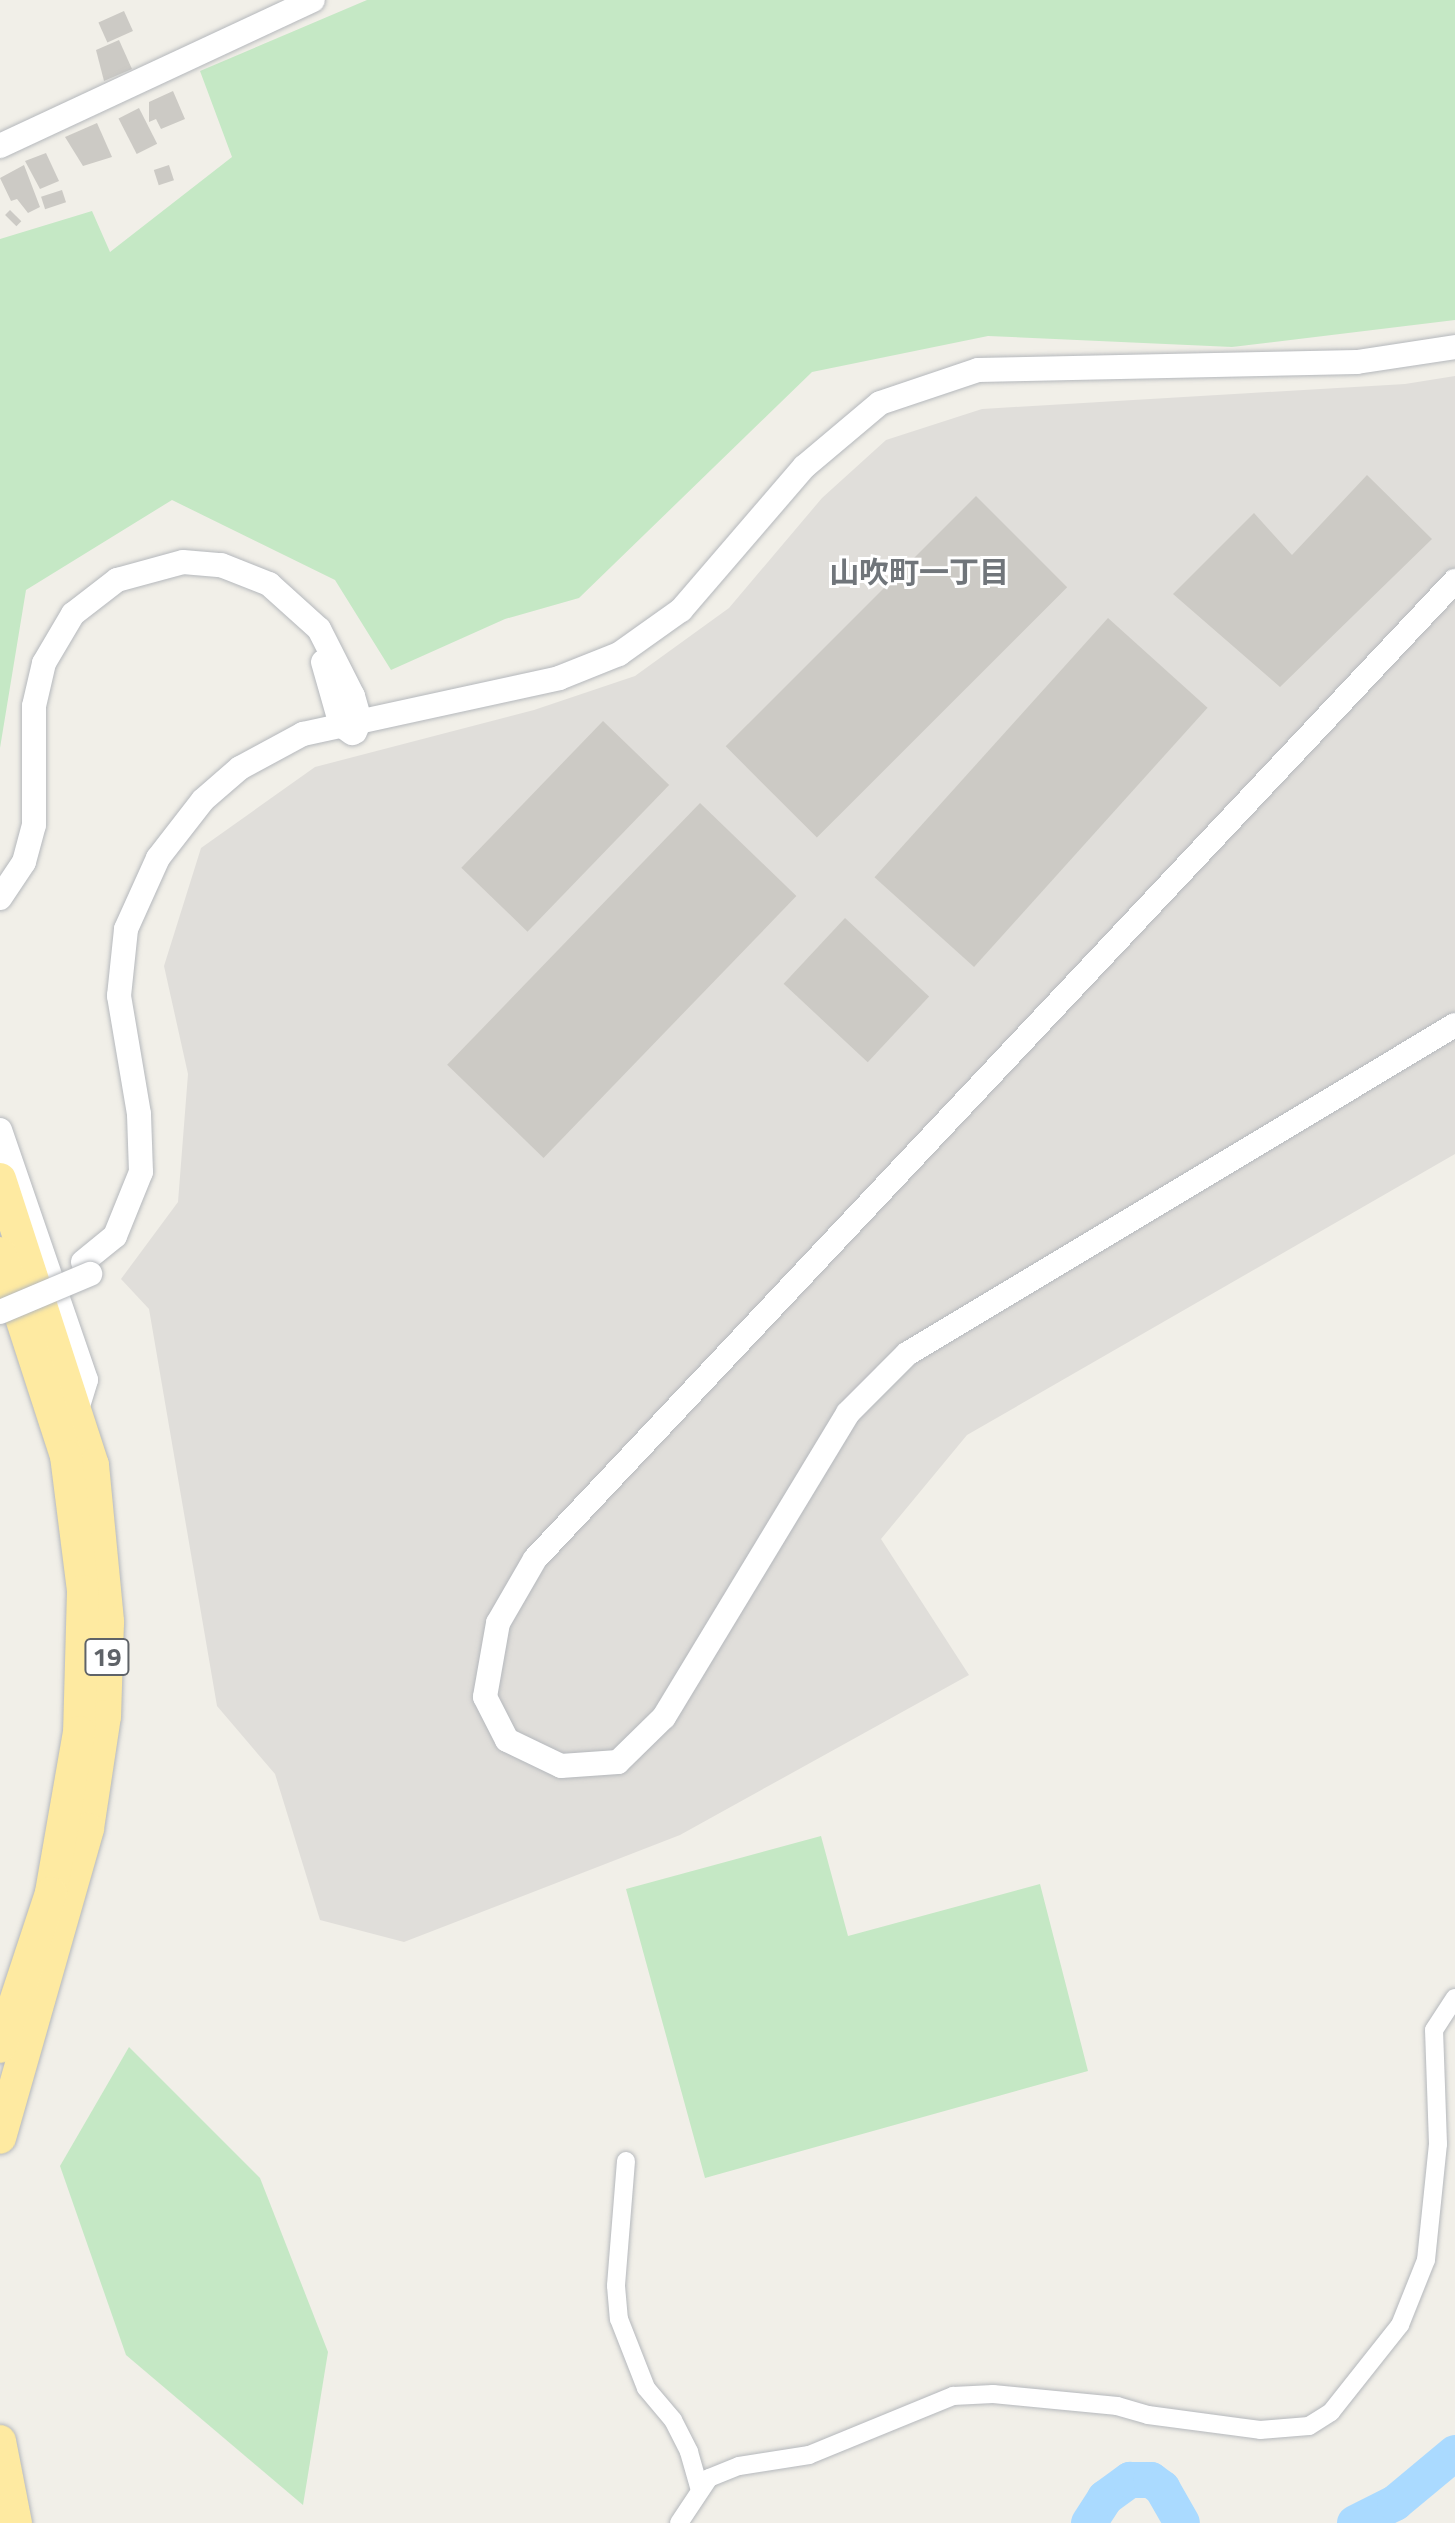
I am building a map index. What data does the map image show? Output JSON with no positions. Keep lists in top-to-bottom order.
{
  "streets": {
    "highway": ["19"]
  },
  "districts": ["山吹町一丁目"]
}
